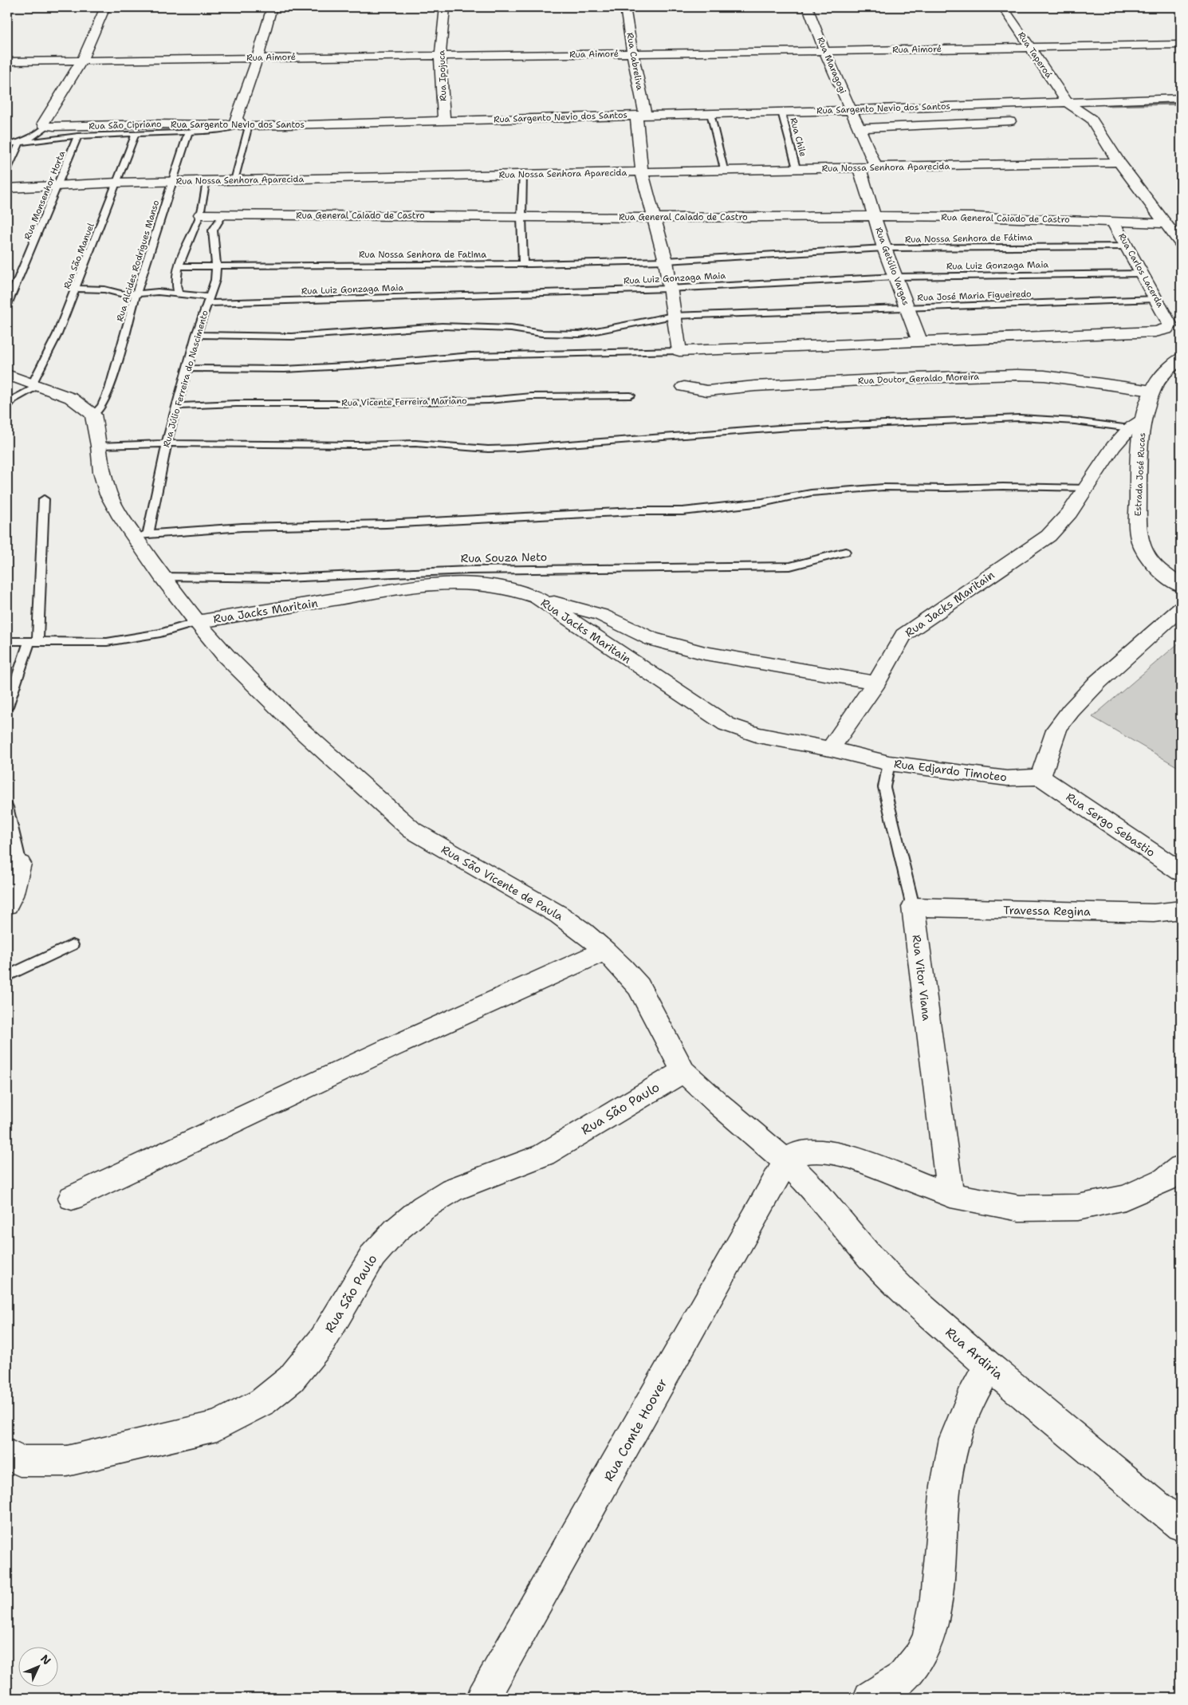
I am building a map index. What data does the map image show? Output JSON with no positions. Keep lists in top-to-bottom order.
{
  "streets": {
    "street": [
      "Rua Aimoré",
      "Rua Taperoá",
      "Rua Cabreliva",
      "Rua Maragogi",
      "Rua Ipojuca",
      "Rua Sargento Nevio dos Santos",
      "Rua Nossa Senhora Aparecida",
      "Rua General Caiado de Castro",
      "Rua Getúlio Vargas",
      "Rua Carlos Lacerda",
      "Rua Doutor Geraldo Moreira",
      "Estrada José Rucas",
      "Rua Jacks Maritain",
      "Rua Edjardo Timoteo",
      "Rua Sergo Sebastio",
      "Rua São Vicente de Paula",
      "Travessa Regina",
      "Rua Vitor Viana",
      "Rua São Paulo",
      "Rua Ardiria",
      "Rua Comte Hoover"
    ],
    "lane": [
      "Rua São Cipriano",
      "Rua Chile",
      "Rua Monsenhor Horta",
      "Rua Nossa Senhora de Fátima",
      "Rua Nossa Senhora de Fatima",
      "Rua São Manuel",
      "Rua Alcides Rodrigues Manso",
      "Rua Luiz Gonzaga Maia",
      "Rua José Maria Figueiredo",
      "Rua Júlio Ferreira do Nascimento",
      "Rua Vicente Ferreira Mariano",
      "Rua Souza Neto"
    ]
  },
  "crossings": [
    ["Rua Aimoré", "Rua Taperoá"],
    ["Rua Aimoré", "Rua Cabreliva"],
    ["Rua Aimoré", "Rua Maragogi"],
    ["Rua Aimoré", "Rua Ipojuca"],
    ["Rua Taperoá", "Rua Sargento Nevio dos Santos"],
    ["Rua Cabreliva", "Rua Sargento Nevio dos Santos"],
    ["Rua Cabreliva", "Rua Nossa Senhora Aparecida"],
    ["Rua Cabreliva", "Rua General Caiado de Castro"],
    ["Rua Cabreliva", "Rua Nossa Senhora de Fátima"],
    ["Rua Cabreliva", "Rua Nossa Senhora de Fatima"],
    ["Rua Cabreliva", "Rua Luiz Gonzaga Maia"],
    ["Rua Cabreliva", "Rua José Maria Figueiredo"],
    ["Rua Maragogi", "Rua Sargento Nevio dos Santos"],
    ["Rua Maragogi", "Rua Nossa Senhora Aparecida"],
    ["Rua Ipojuca", "Rua Sargento Nevio dos Santos"],
    ["Rua Sargento Nevio dos Santos", "Rua São Cipriano"],
    ["Rua Sargento Nevio dos Santos", "Rua Chile"],
    ["Rua São Cipriano", "Rua Monsenhor Horta"],
    ["Rua São Cipriano", "Rua São Manuel"],
    ["Rua São Cipriano", "Rua Alcides Rodrigues Manso"],
    ["Rua Chile", "Rua Nossa Senhora Aparecida"],
    ["Rua Nossa Senhora Aparecida", "Rua Monsenhor Horta"],
    ["Rua Nossa Senhora Aparecida", "Rua São Manuel"],
    ["Rua Nossa Senhora Aparecida", "Rua Alcides Rodrigues Manso"],
    ["Rua Nossa Senhora Aparecida", "Rua Getúlio Vargas"],
    ["Rua General Caiado de Castro", "Rua Getúlio Vargas"],
    ["Rua General Caiado de Castro", "Rua Carlos Lacerda"],
    ["Rua General Caiado de Castro", "Rua Júlio Ferreira do Nascimento"],
    ["Rua Nossa Senhora de Fátima", "Rua Nossa Senhora de Fatima"],
    ["Rua Nossa Senhora de Fátima", "Rua Getúlio Vargas"],
    ["Rua Nossa Senhora de Fátima", "Rua Carlos Lacerda"],
    ["Rua Nossa Senhora de Fatima", "Rua Júlio Ferreira do Nascimento"],
    ["Rua São Manuel", "Rua Luiz Gonzaga Maia"],
    ["Rua Alcides Rodrigues Manso", "Rua Luiz Gonzaga Maia"],
    ["Rua Luiz Gonzaga Maia", "Rua Getúlio Vargas"],
    ["Rua Luiz Gonzaga Maia", "Rua Carlos Lacerda"],
    ["Rua Luiz Gonzaga Maia", "Rua Júlio Ferreira do Nascimento"],
    ["Rua Getúlio Vargas", "Rua José Maria Figueiredo"],
    ["Rua Carlos Lacerda", "Rua José Maria Figueiredo"],
    ["Rua José Maria Figueiredo", "Rua Júlio Ferreira do Nascimento"],
    ["Rua Júlio Ferreira do Nascimento", "Rua Vicente Ferreira Mariano"],
    ["Rua Doutor Geraldo Moreira", "Estrada José Rucas"],
    ["Estrada José Rucas", "Rua Jacks Maritain"],
    ["Rua Jacks Maritain", "Rua Edjardo Timoteo"],
    ["Rua Jacks Maritain", "Rua São Vicente de Paula"],
    ["Rua Edjardo Timoteo", "Rua Sergo Sebastio"],
    ["Rua Edjardo Timoteo", "Rua Vitor Viana"],
    ["Rua São Vicente de Paula", "Rua São Paulo"],
    ["Rua São Vicente de Paula", "Rua Ardiria"],
    ["Rua São Vicente de Paula", "Rua Comte Hoover"],
    ["Travessa Regina", "Rua Vitor Viana"],
    ["Rua Ardiria", "Rua Comte Hoover"]
  ],
  "north": "top right"
}
